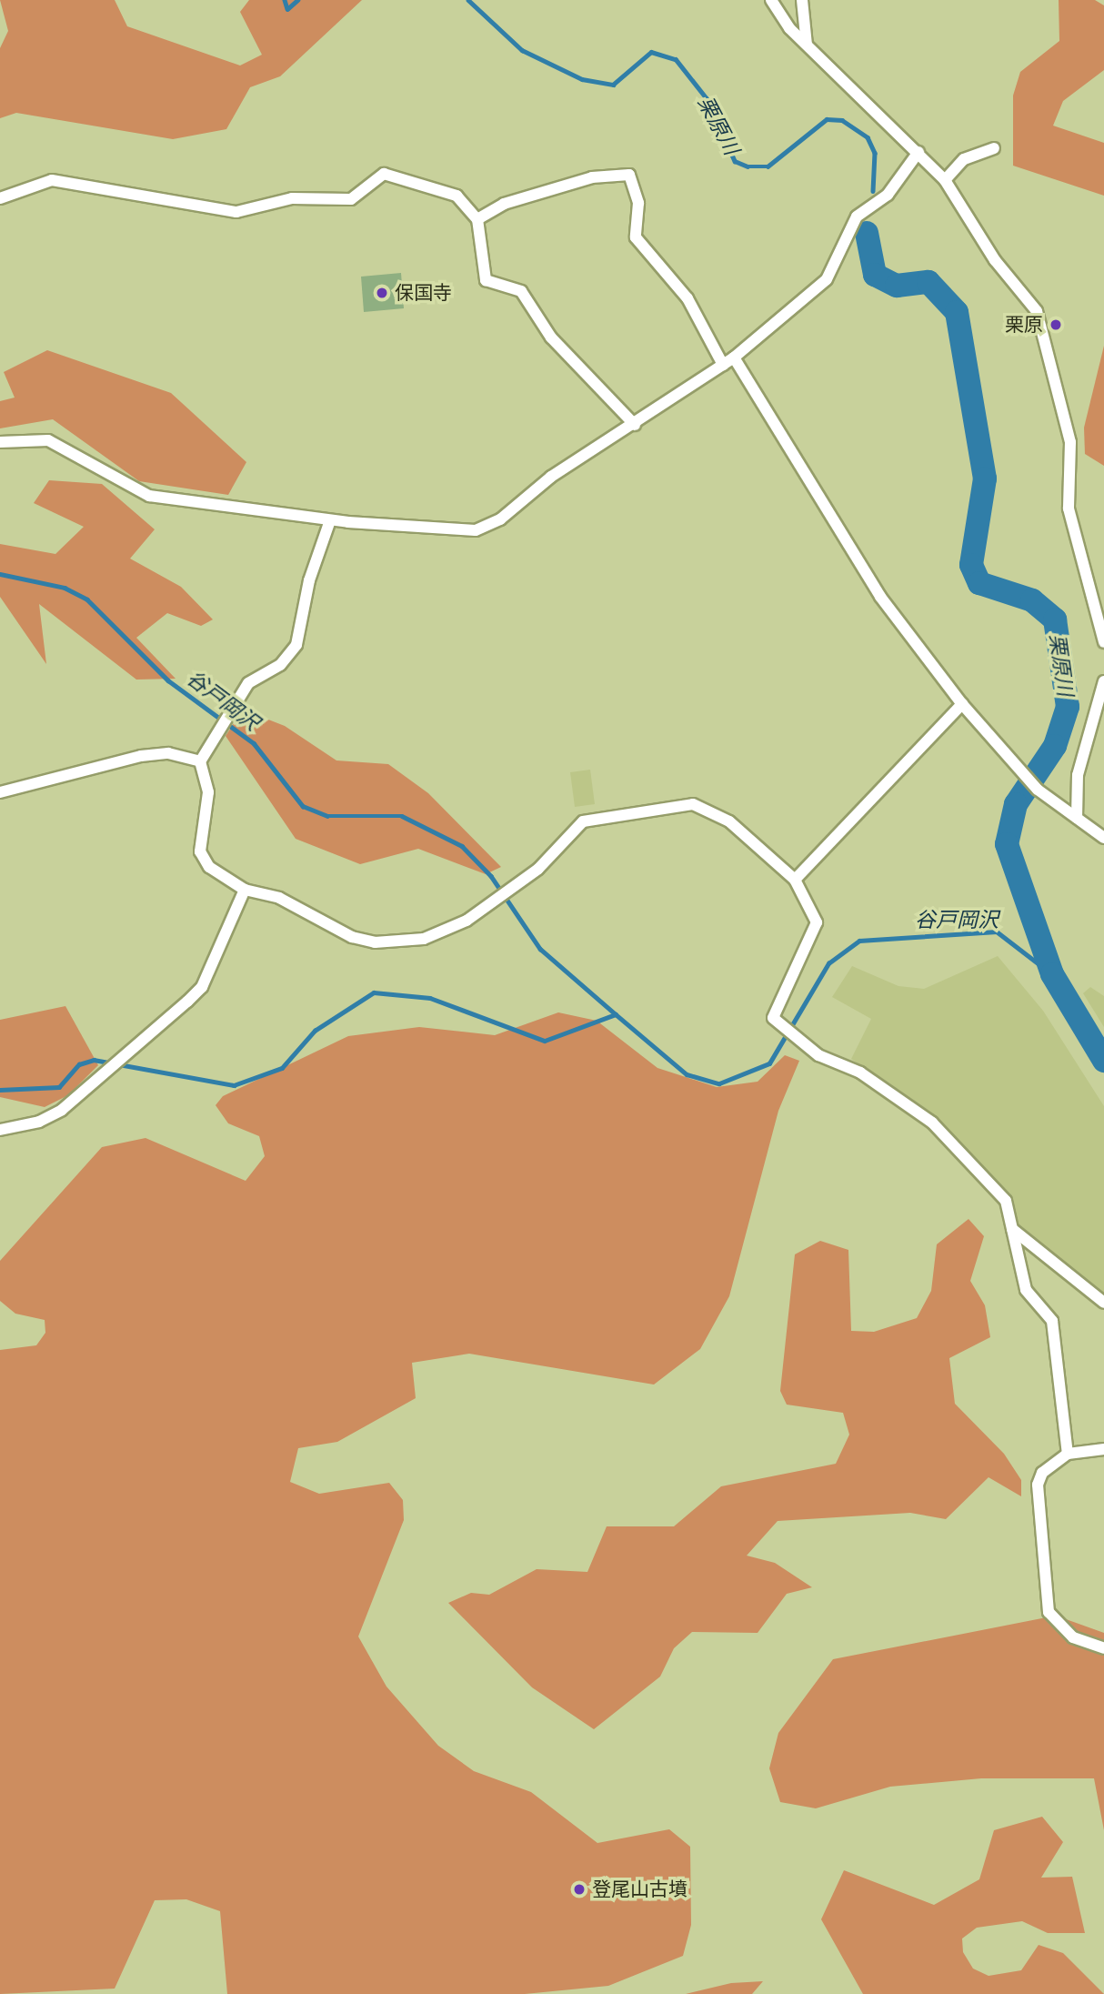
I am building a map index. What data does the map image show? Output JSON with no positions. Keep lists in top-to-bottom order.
{
  "water": ["栗原川", "谷戸岡沢"],
  "places": ["保国寺", "栗原", "登尾山古墳"]
}
